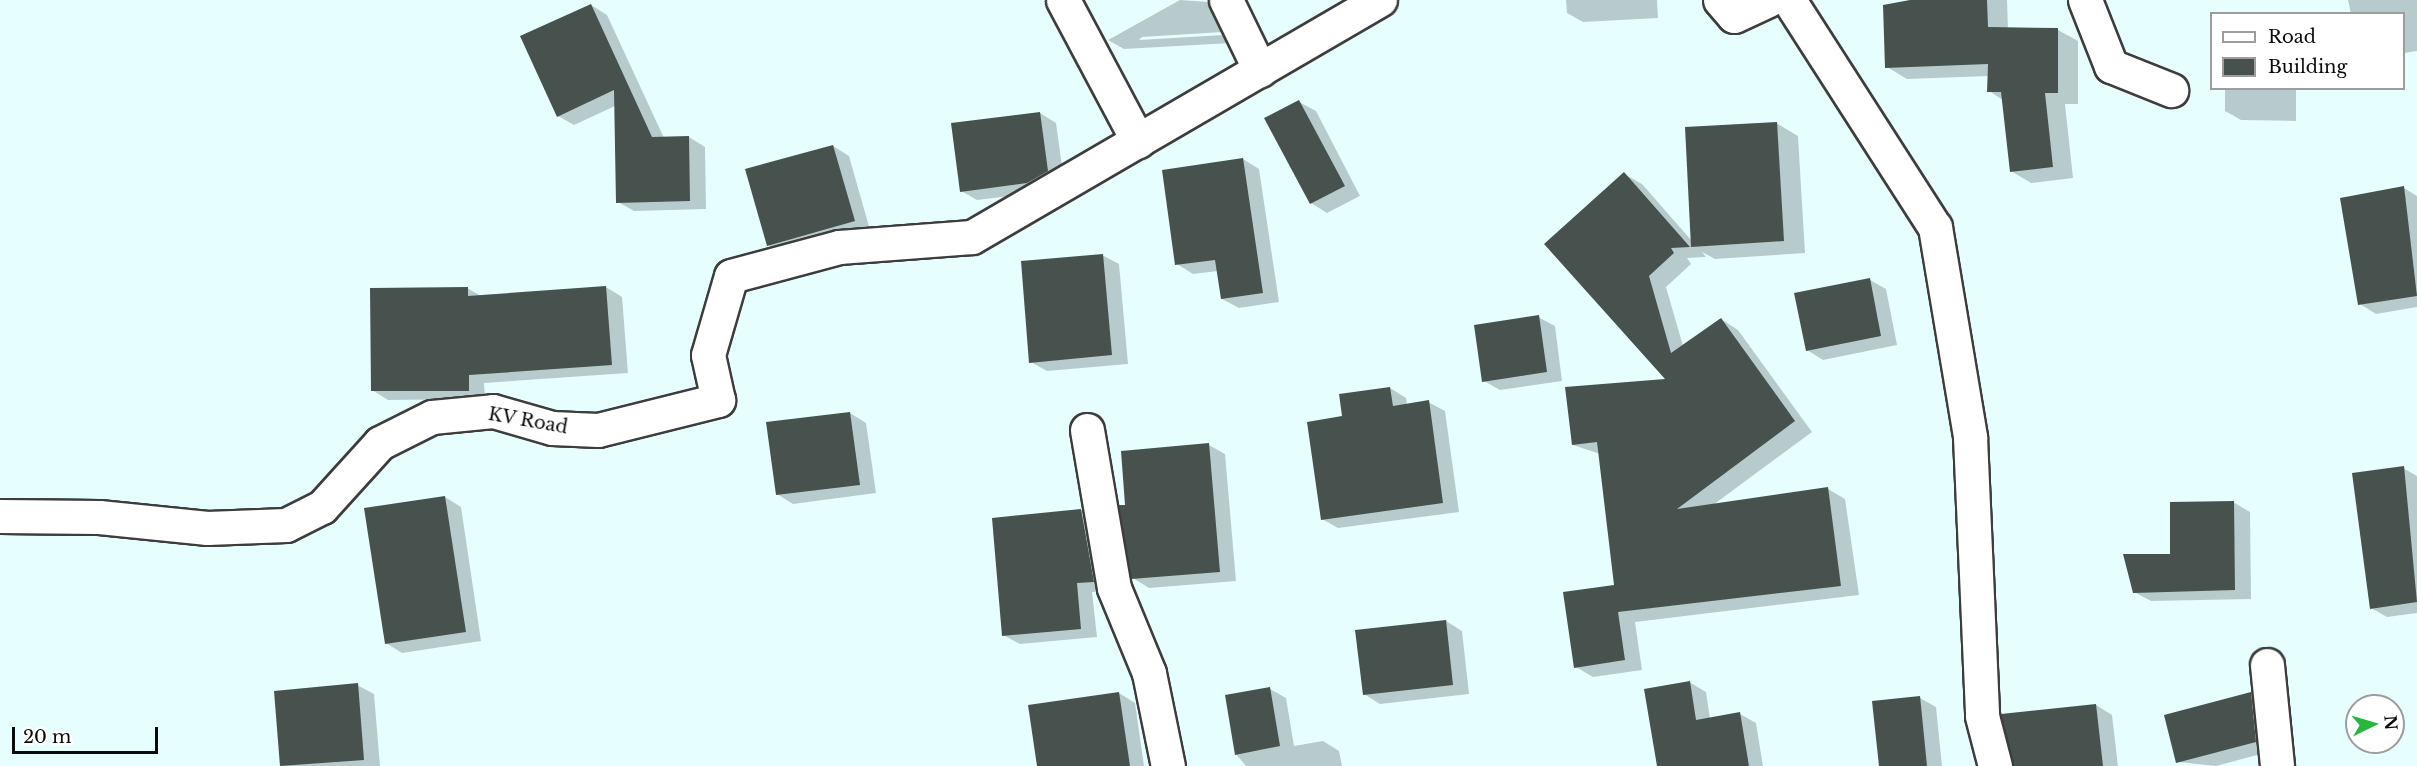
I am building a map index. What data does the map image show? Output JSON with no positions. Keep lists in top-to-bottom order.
{
  "streets": {
    "street": ["KV Road"]
  },
  "legend": ["Road", "Building"],
  "scale_bar": "20 m",
  "north": "right"
}
